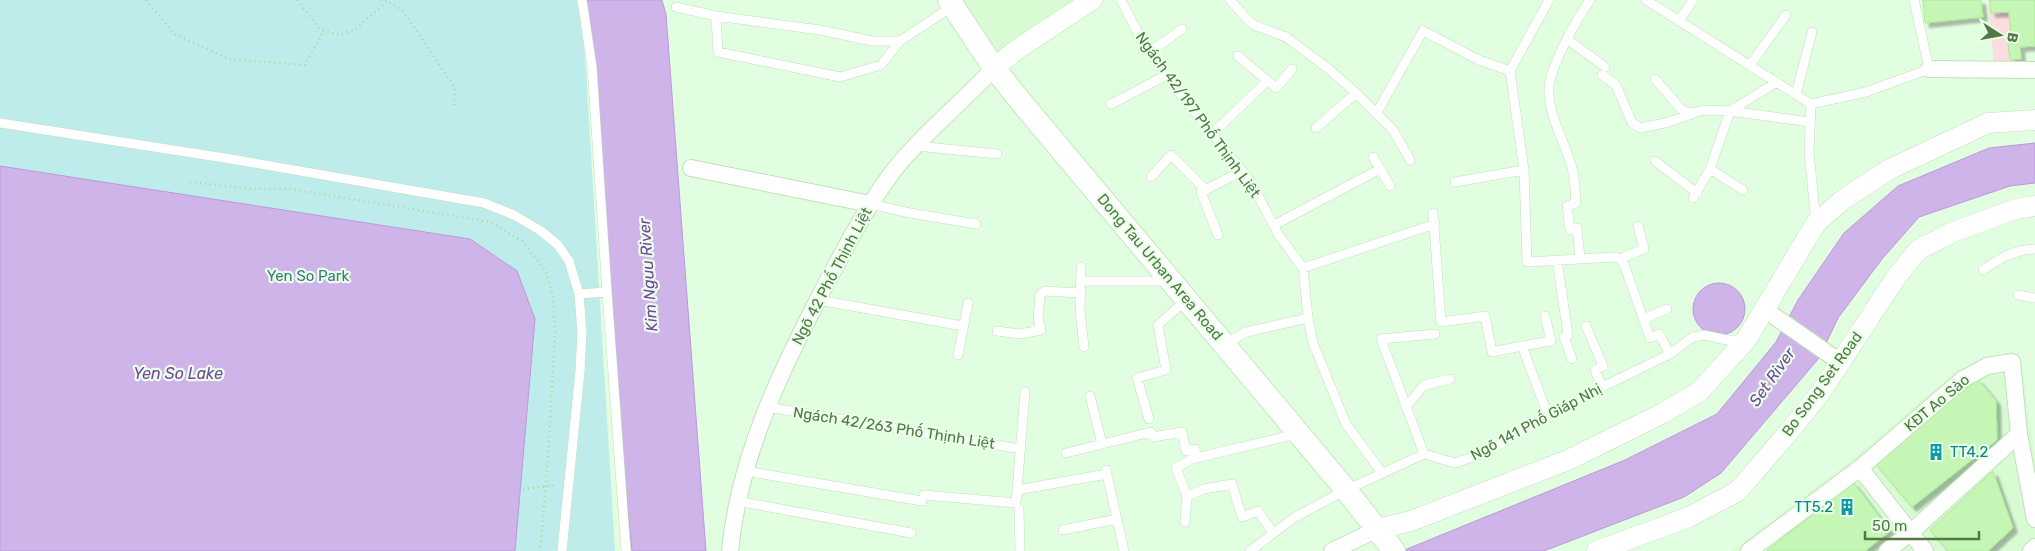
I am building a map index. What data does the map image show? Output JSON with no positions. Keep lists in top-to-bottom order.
{
  "streets": {
    "main road": ["Dong Tau Urban Area Road"],
    "street": ["Ngõ 42 Phố Thịnh Liệt", "Bo Song Set Road", "KĐT Ao Sào"],
    "lane": ["Ngách 42/197 Phố Thịnh Liệt", "Ngõ 141 Phố Giáp Nhị", "Ngách 42/263 Phố Thịnh Liệt"]
  },
  "crossings": [
    ["Dong Tau Urban Area Road", "Ngõ 42 Phố Thịnh Liệt"],
    ["Ngõ 42 Phố Thịnh Liệt", "Ngách 42/263 Phố Thịnh Liệt"]
  ],
  "water": ["Kim Nguu River", "Yen So Lake", "Set River"],
  "parks": ["Yen So Park"],
  "places": {
    "building": ["TT4.2", "TT5.2"]
  },
  "scale_bar": "50 m",
  "north": "right"
}
